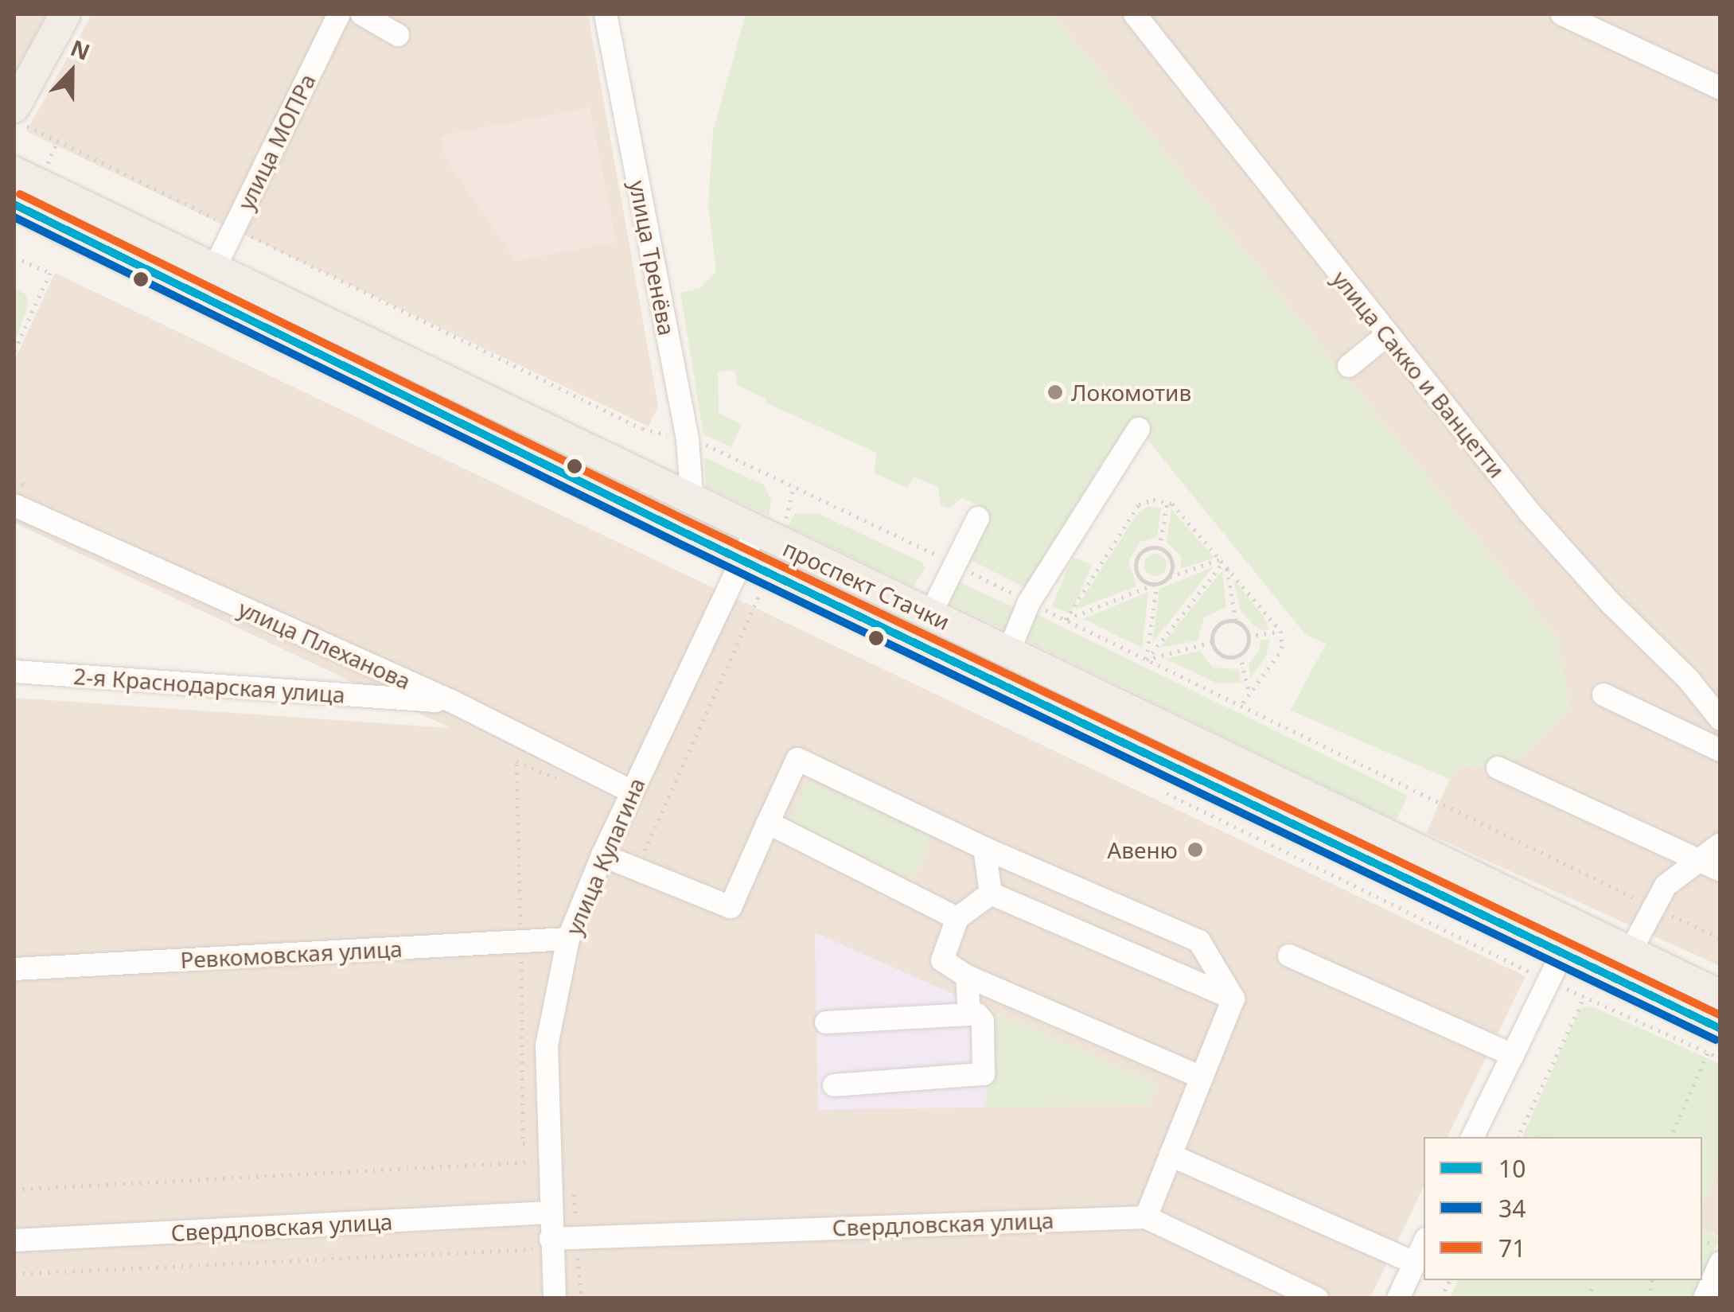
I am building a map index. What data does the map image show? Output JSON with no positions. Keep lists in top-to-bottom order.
{
  "streets": {
    "main road": ["проспект Стачки"],
    "street": [
      "улица МОПРа",
      "улица Тренёва",
      "улица Сакко и Ванцетти",
      "улица Плеханова",
      "2-я Краснодарская улица",
      "улица Кулагина",
      "Ревкомовская улица",
      "Свердловская улица"
    ]
  },
  "crossings": [
    ["улица МОПРа", "проспект Стачки"],
    ["улица Тренёва", "проспект Стачки"],
    ["проспект Стачки", "улица Кулагина"],
    ["улица Плеханова", "2-я Краснодарская улица"],
    ["улица Плеханова", "улица Кулагина"],
    ["улица Кулагина", "Ревкомовская улица"],
    ["улица Кулагина", "Свердловская улица"]
  ],
  "places": ["Локомотив", "Авеню"],
  "lines": ["transit line 71", "transit line 10", "transit line 34"],
  "legend": ["10", "34", "71"],
  "north": "top"
}
